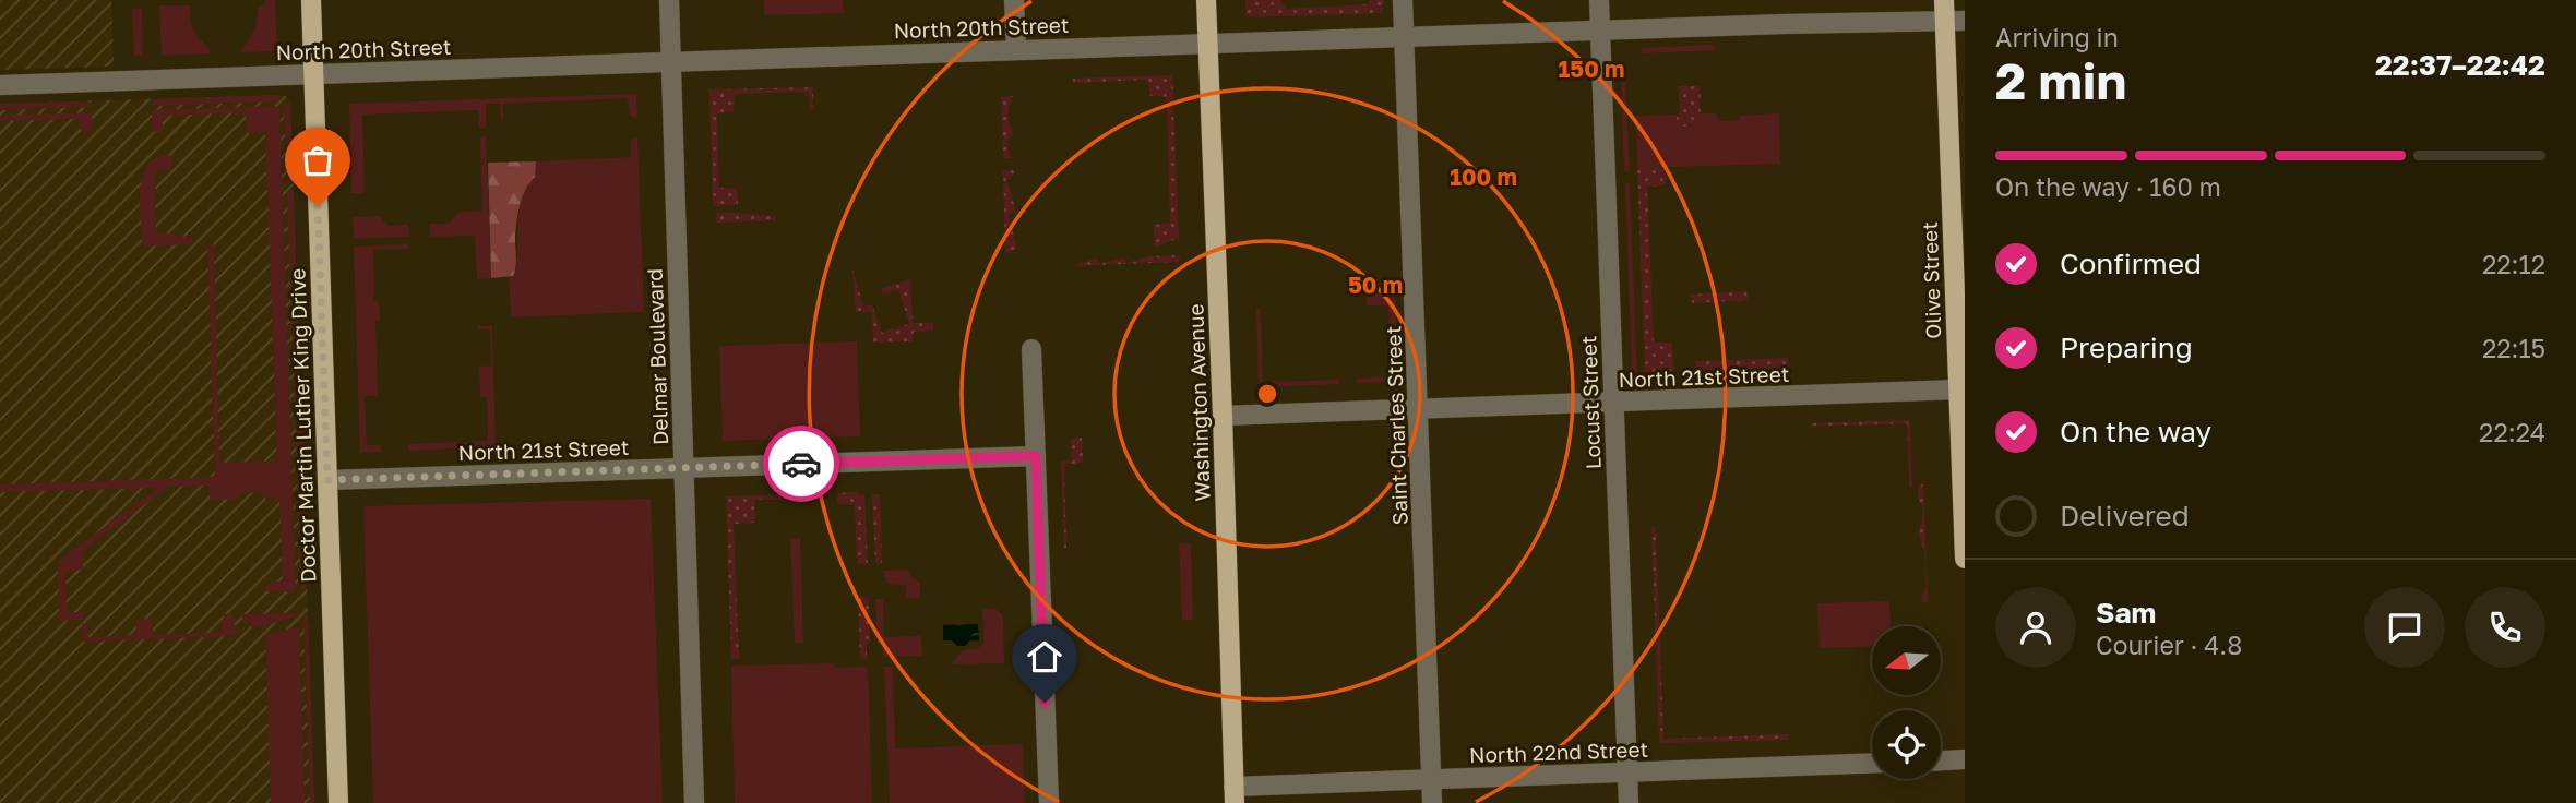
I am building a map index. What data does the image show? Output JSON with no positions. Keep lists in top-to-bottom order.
{
  "streets": {
    "main road": ["Olive Street", "Washington Avenue", "Doctor Martin Luther King Drive"],
    "street": [
      "North 20th Street",
      "Delmar Boulevard",
      "North 21st Street",
      "Locust Street",
      "Saint Charles Street",
      "North 22nd Street"
    ]
  },
  "crossings": [
    ["North 20th Street", "Olive Street"],
    ["North 20th Street", "Delmar Boulevard"],
    ["North 20th Street", "Washington Avenue"],
    ["North 20th Street", "Locust Street"],
    ["North 20th Street", "Doctor Martin Luther King Drive"],
    ["North 20th Street", "Saint Charles Street"],
    ["Olive Street", "North 21st Street"],
    ["Delmar Boulevard", "North 21st Street"],
    ["North 21st Street", "Washington Avenue"],
    ["North 21st Street", "Locust Street"],
    ["North 21st Street", "Doctor Martin Luther King Drive"],
    ["North 21st Street", "Saint Charles Street"],
    ["Washington Avenue", "North 22nd Street"],
    ["Locust Street", "North 22nd Street"],
    ["Saint Charles Street", "North 22nd Street"]
  ],
  "north": "left",
  "page": {
    "heading": ["2 min", "Arriving in", "22:37–22:42"],
    "panel": ["Sam", "Courier · 4.8"],
    "bar": "On the way · 160 m",
    "list": [
      ["Confirmed", "22:12"],
      ["Preparing", "22:15"],
      ["On the way", "22:24"],
      "Delivered"
    ]
  },
  "rings": ["150 m", "100 m", "50 m"]
}
